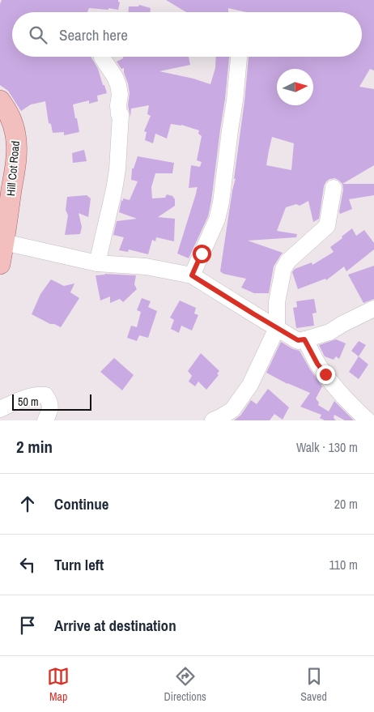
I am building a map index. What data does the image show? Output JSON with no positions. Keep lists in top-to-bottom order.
{
  "streets": {
    "main road": ["Hill Cot Road"]
  },
  "scale_bar": "50 m",
  "north": "right",
  "page": {
    "search": "Search here",
    "scale": "50 m",
    "heading": ["2 min", "Walk · 130 m"],
    "list": [
      ["Continue", "20 m"],
      ["Turn left", "110 m"],
      "Arrive at destination"
    ],
    "nav": ["Map", "Directions", "Saved"]
  }
}
